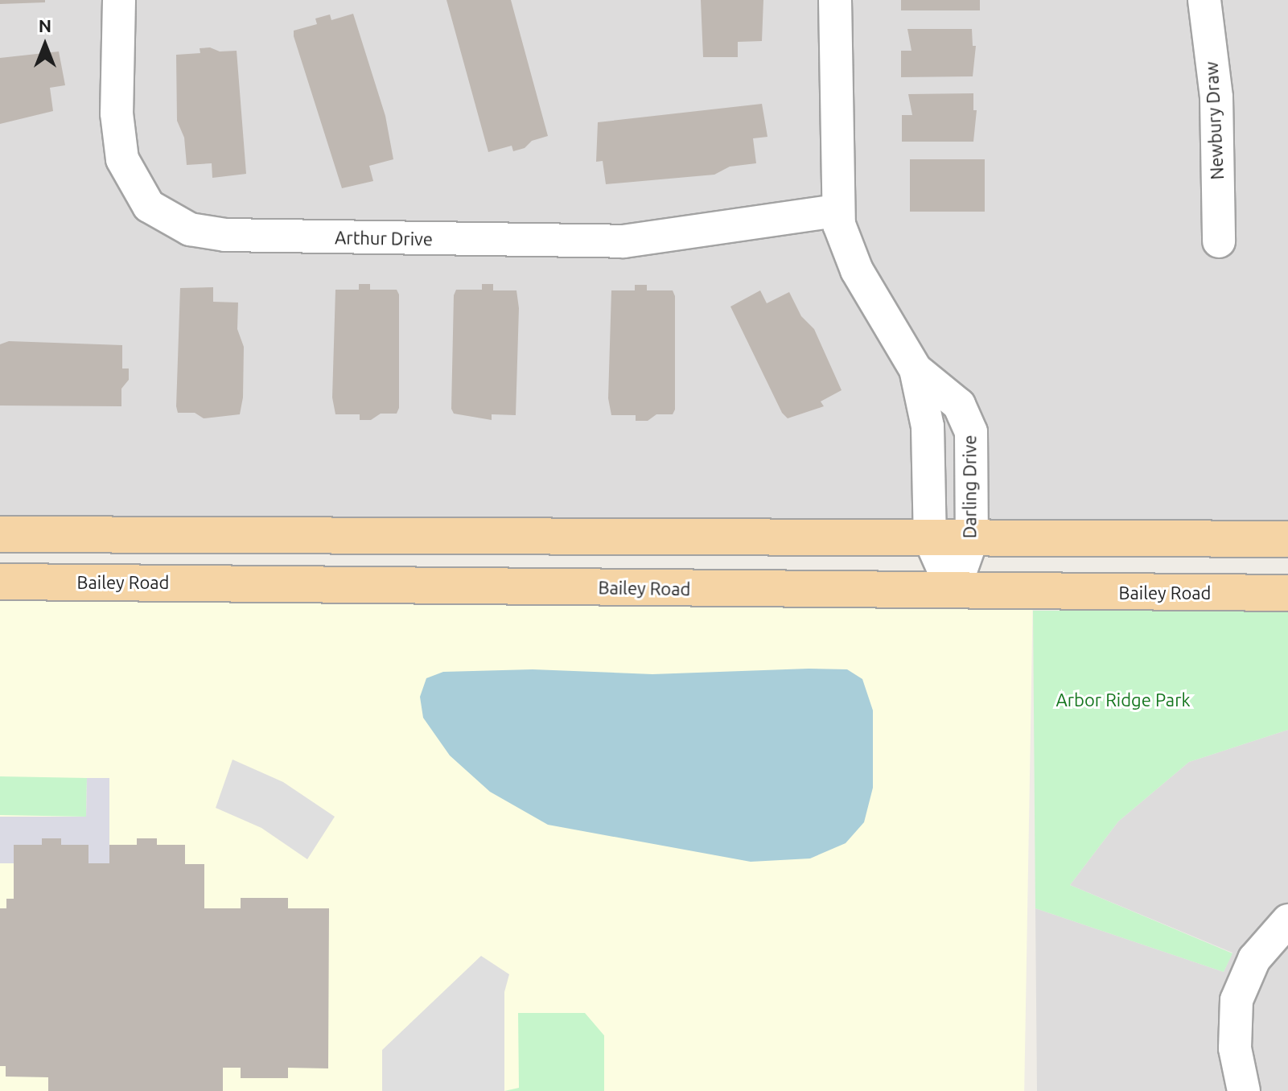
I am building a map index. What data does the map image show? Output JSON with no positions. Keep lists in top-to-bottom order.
{
  "streets": {
    "main road": ["Bailey Road"],
    "street": ["Newbury Draw", "Arthur Drive", "Darling Drive"]
  },
  "crossings": [
    ["Arthur Drive", "Darling Drive"],
    ["Darling Drive", "Bailey Road"]
  ],
  "parks": ["Arbor Ridge Park"],
  "north": "top"
}
